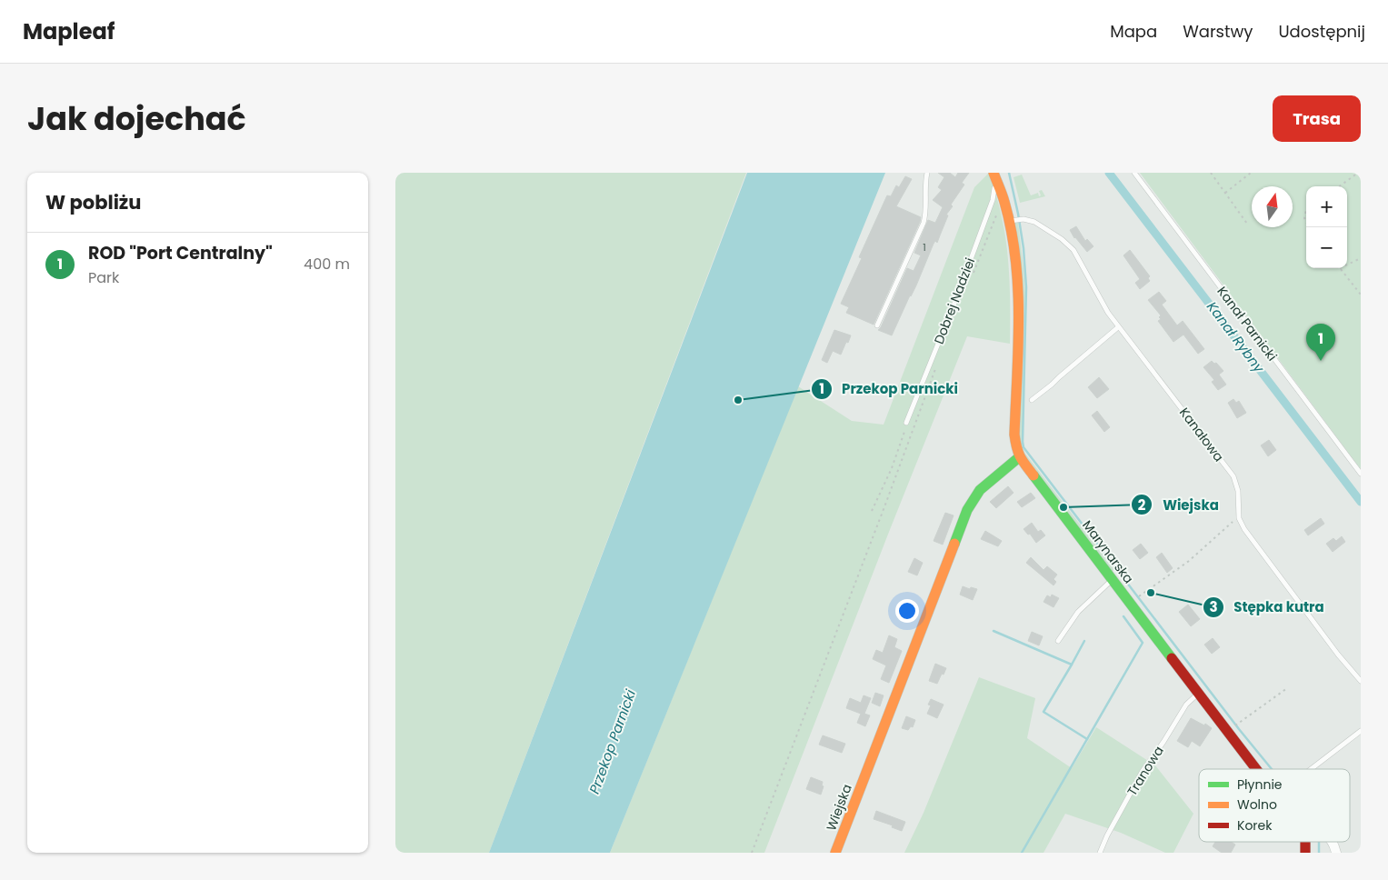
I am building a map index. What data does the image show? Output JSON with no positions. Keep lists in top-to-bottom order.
{
  "streets": {
    "street": ["Marynarska", "Wiejska"],
    "lane": [
      "Dobrej Nadziei",
      "Kanał Parnicki",
      "Kanałowa",
      "Tranowa"
    ]
  },
  "crossings": [
    ["Dobrej Nadziei", "Marynarska"],
    ["Kanałowa", "Marynarska"],
    ["Marynarska", "Tranowa"],
    ["Marynarska", "Wiejska"]
  ],
  "water": ["Kanał Rybny", "Przekop Parnicki"],
  "places": ["Przekop Parnicki", "Wiejska", "Stępka kutra"],
  "house_numbers": ["1"],
  "legend": ["Płynnie", "Wolno", "Korek"],
  "north": "top",
  "page": {
    "header": "Mapleaf",
    "nav": ["Mapa", "Warstwy", "Udostępnij"],
    "title": "Jak dojechać",
    "buttons": "Trasa",
    "heading": "W pobliżu",
    "map_buttons": ["+", "−"],
    "list": [
      {
        "mark": "1",
        "name": "ROD \"Port Centralny\"",
        "note": "Park",
        "value": "400 m"
      }
    ],
    "pins": "1"
  }
}
